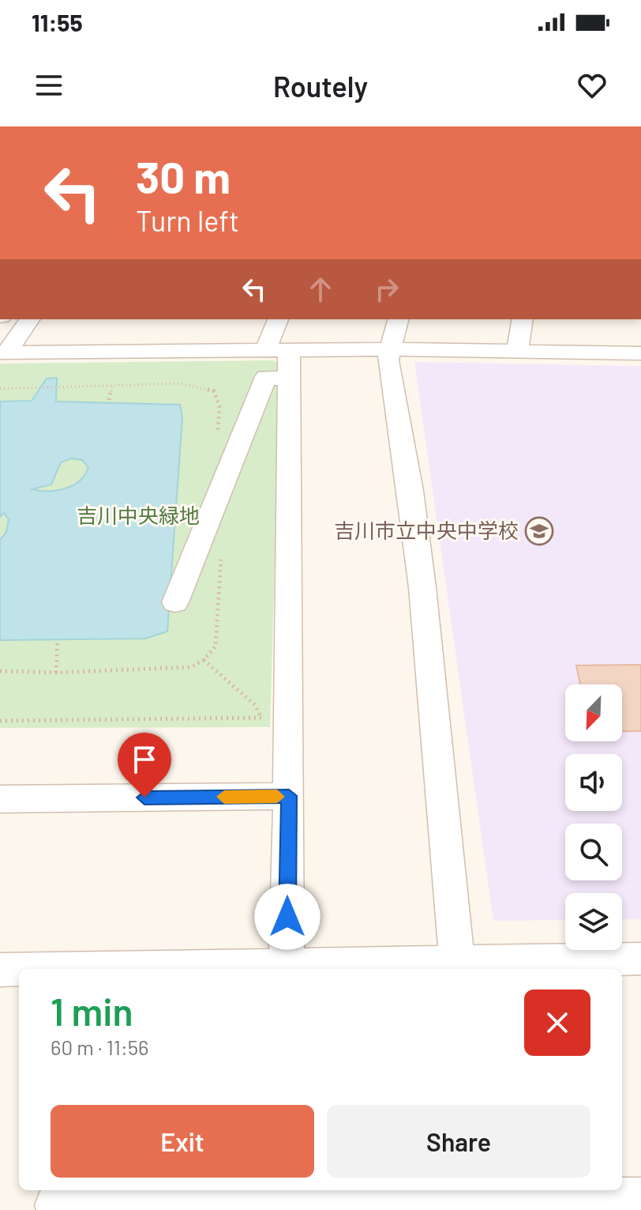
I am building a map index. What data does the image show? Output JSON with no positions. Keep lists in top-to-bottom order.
{
  "parks": ["吉川中央緑地"],
  "places": {
    "school or university": ["吉川市立中央中学校"]
  },
  "north": "bottom left",
  "page": {
    "status": "11:55",
    "header": "Routely",
    "turn": ["30 m", "Turn left"],
    "heading": ["1 min", "60 m · 11:56"],
    "buttons": ["Exit", "Share"]
  }
}
